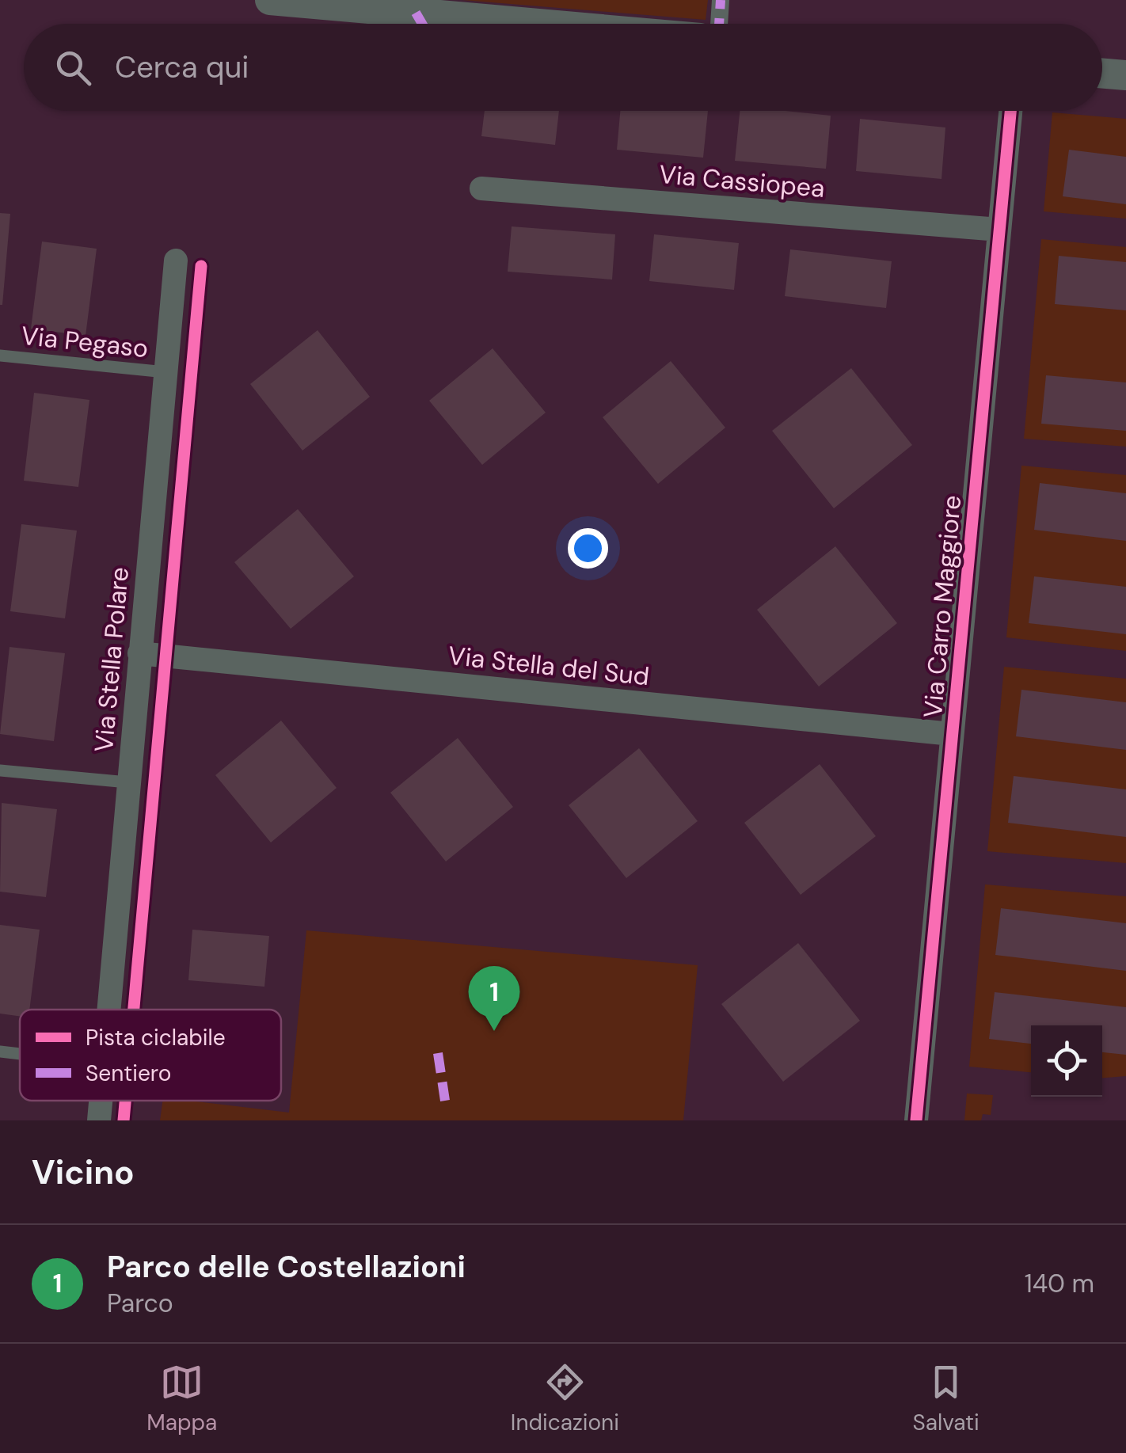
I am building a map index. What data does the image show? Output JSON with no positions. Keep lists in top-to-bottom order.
{
  "streets": {
    "street": [
      "Via Cassiopea",
      "Via Carro Maggiore",
      "Via Stella Polare",
      "Via Stella del Sud"
    ],
    "lane": ["Via Pegaso"]
  },
  "crossings": [
    ["Via Cassiopea", "Via Carro Maggiore"],
    ["Via Pegaso", "Via Stella Polare"],
    ["Via Carro Maggiore", "Via Stella del Sud"],
    ["Via Stella Polare", "Via Stella del Sud"]
  ],
  "legend": ["Pista ciclabile", "Sentiero"],
  "page": {
    "search": "Cerca qui",
    "pins": "1",
    "heading": "Vicino",
    "list": [
      {
        "mark": "1",
        "name": "Parco delle Costellazioni",
        "note": "Parco",
        "value": "140 m"
      }
    ],
    "nav": ["Mappa", "Indicazioni", "Salvati"]
  }
}
